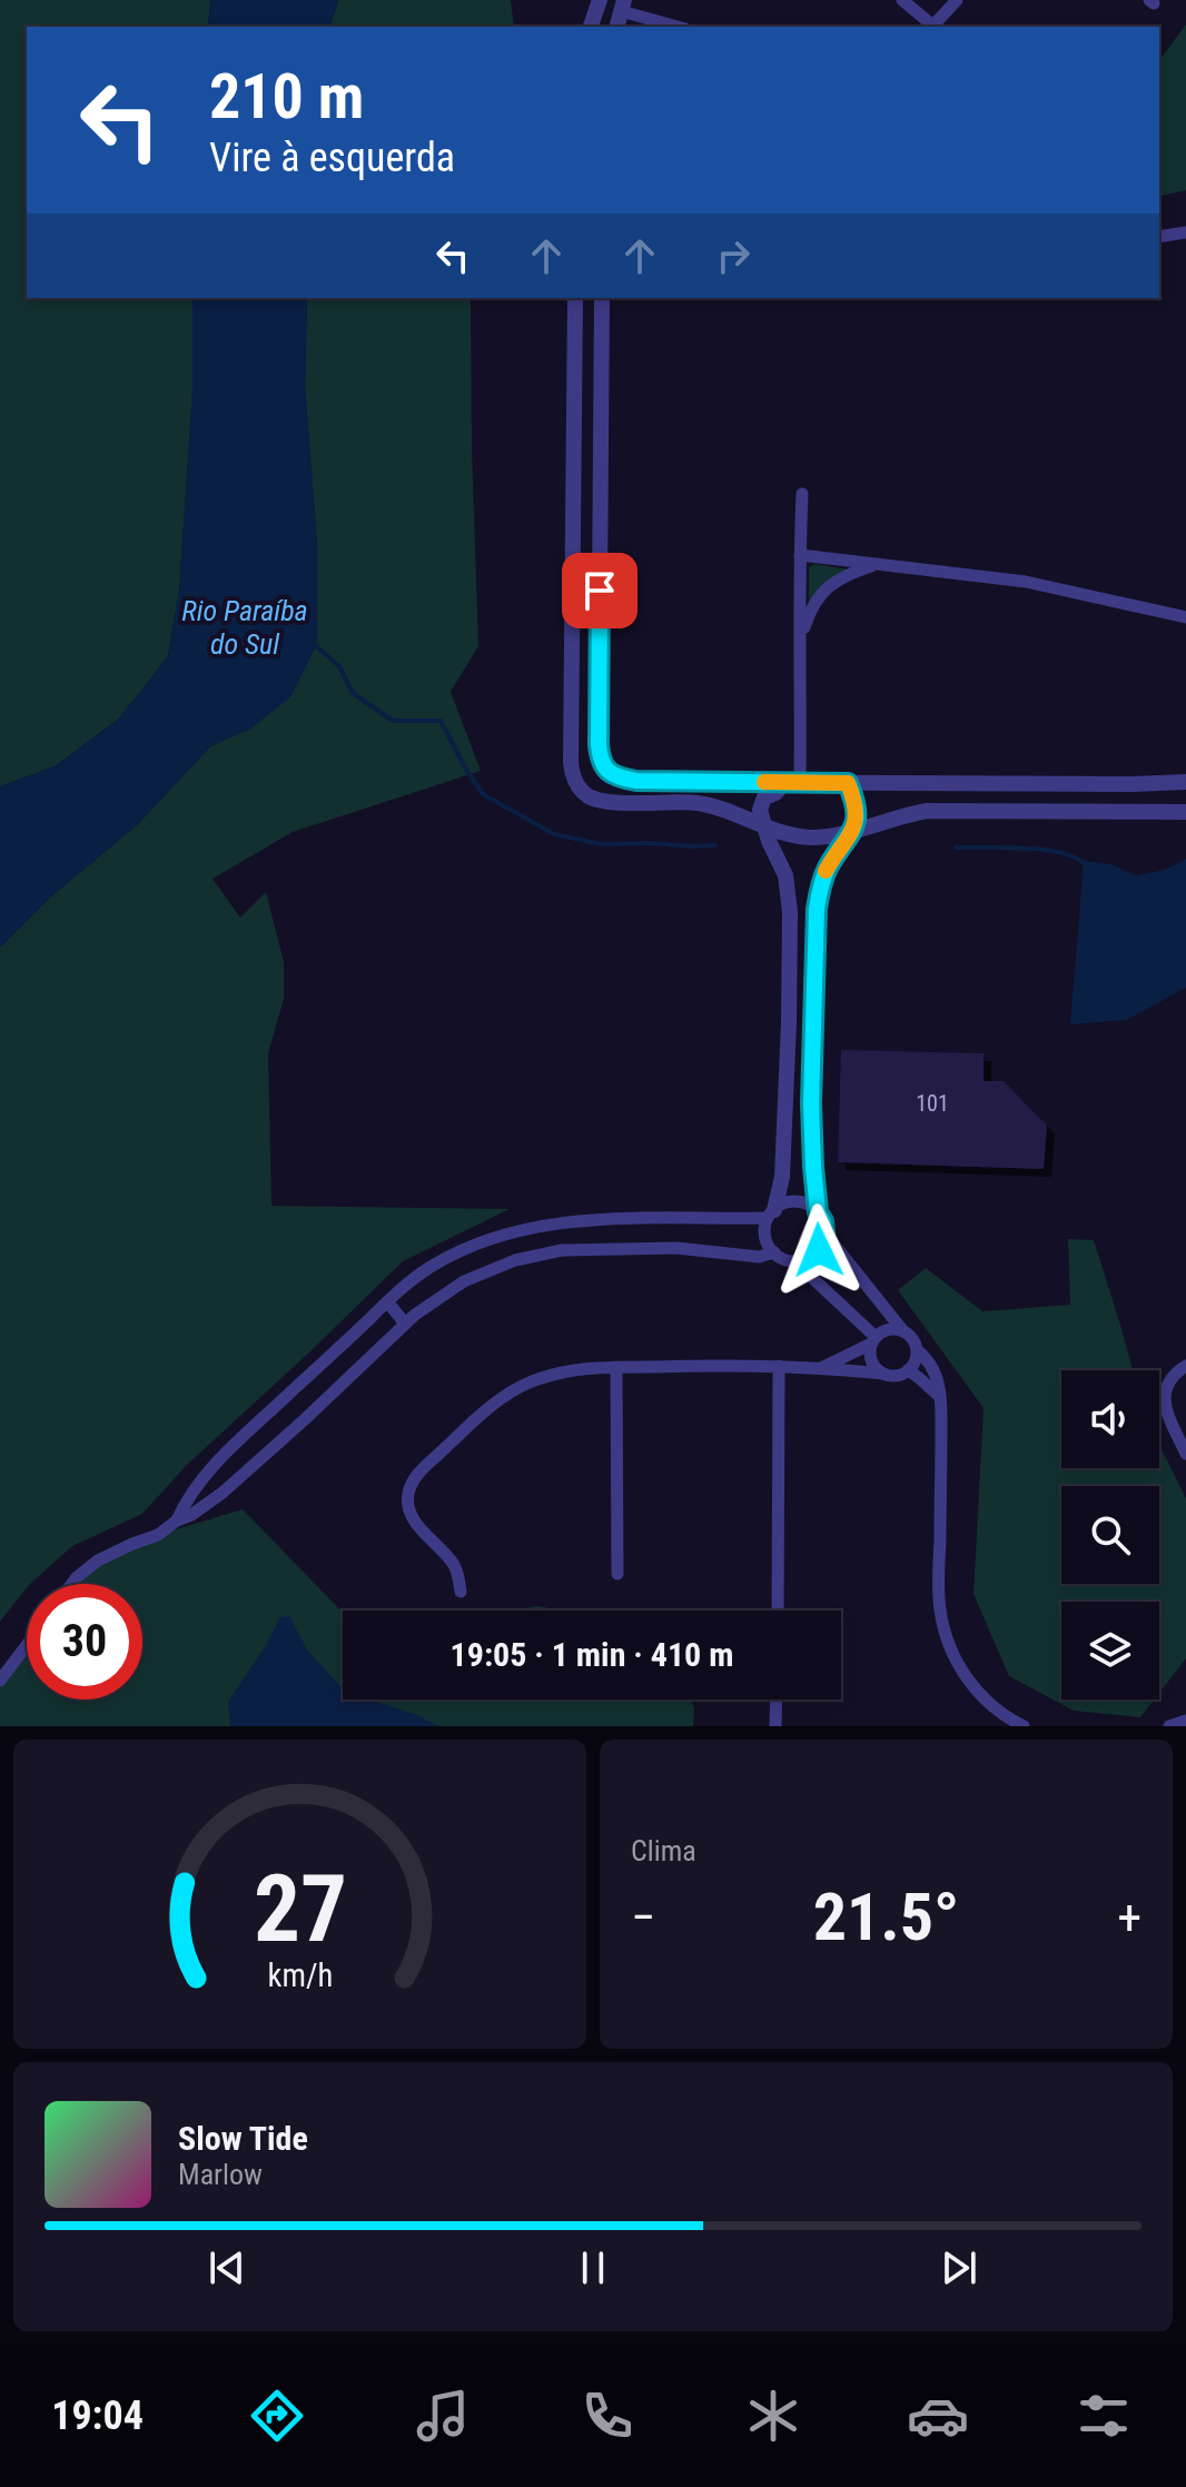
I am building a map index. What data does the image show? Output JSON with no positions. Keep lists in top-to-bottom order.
{
  "water": ["Rio Paraíba do Sul"],
  "house_numbers": ["101"],
  "page": {
    "turn": ["210 m", "Vire à esquerda"],
    "limit": "30",
    "trip": "19:05 · 1 min · 410 m",
    "tile": "Clima",
    "heat": ["−", "21.5°", "+"],
    "song": ["Slow Tide", "Marlow"],
    "tabs": "19:04",
    "gauge": ["27", "km/h"]
  }
}
